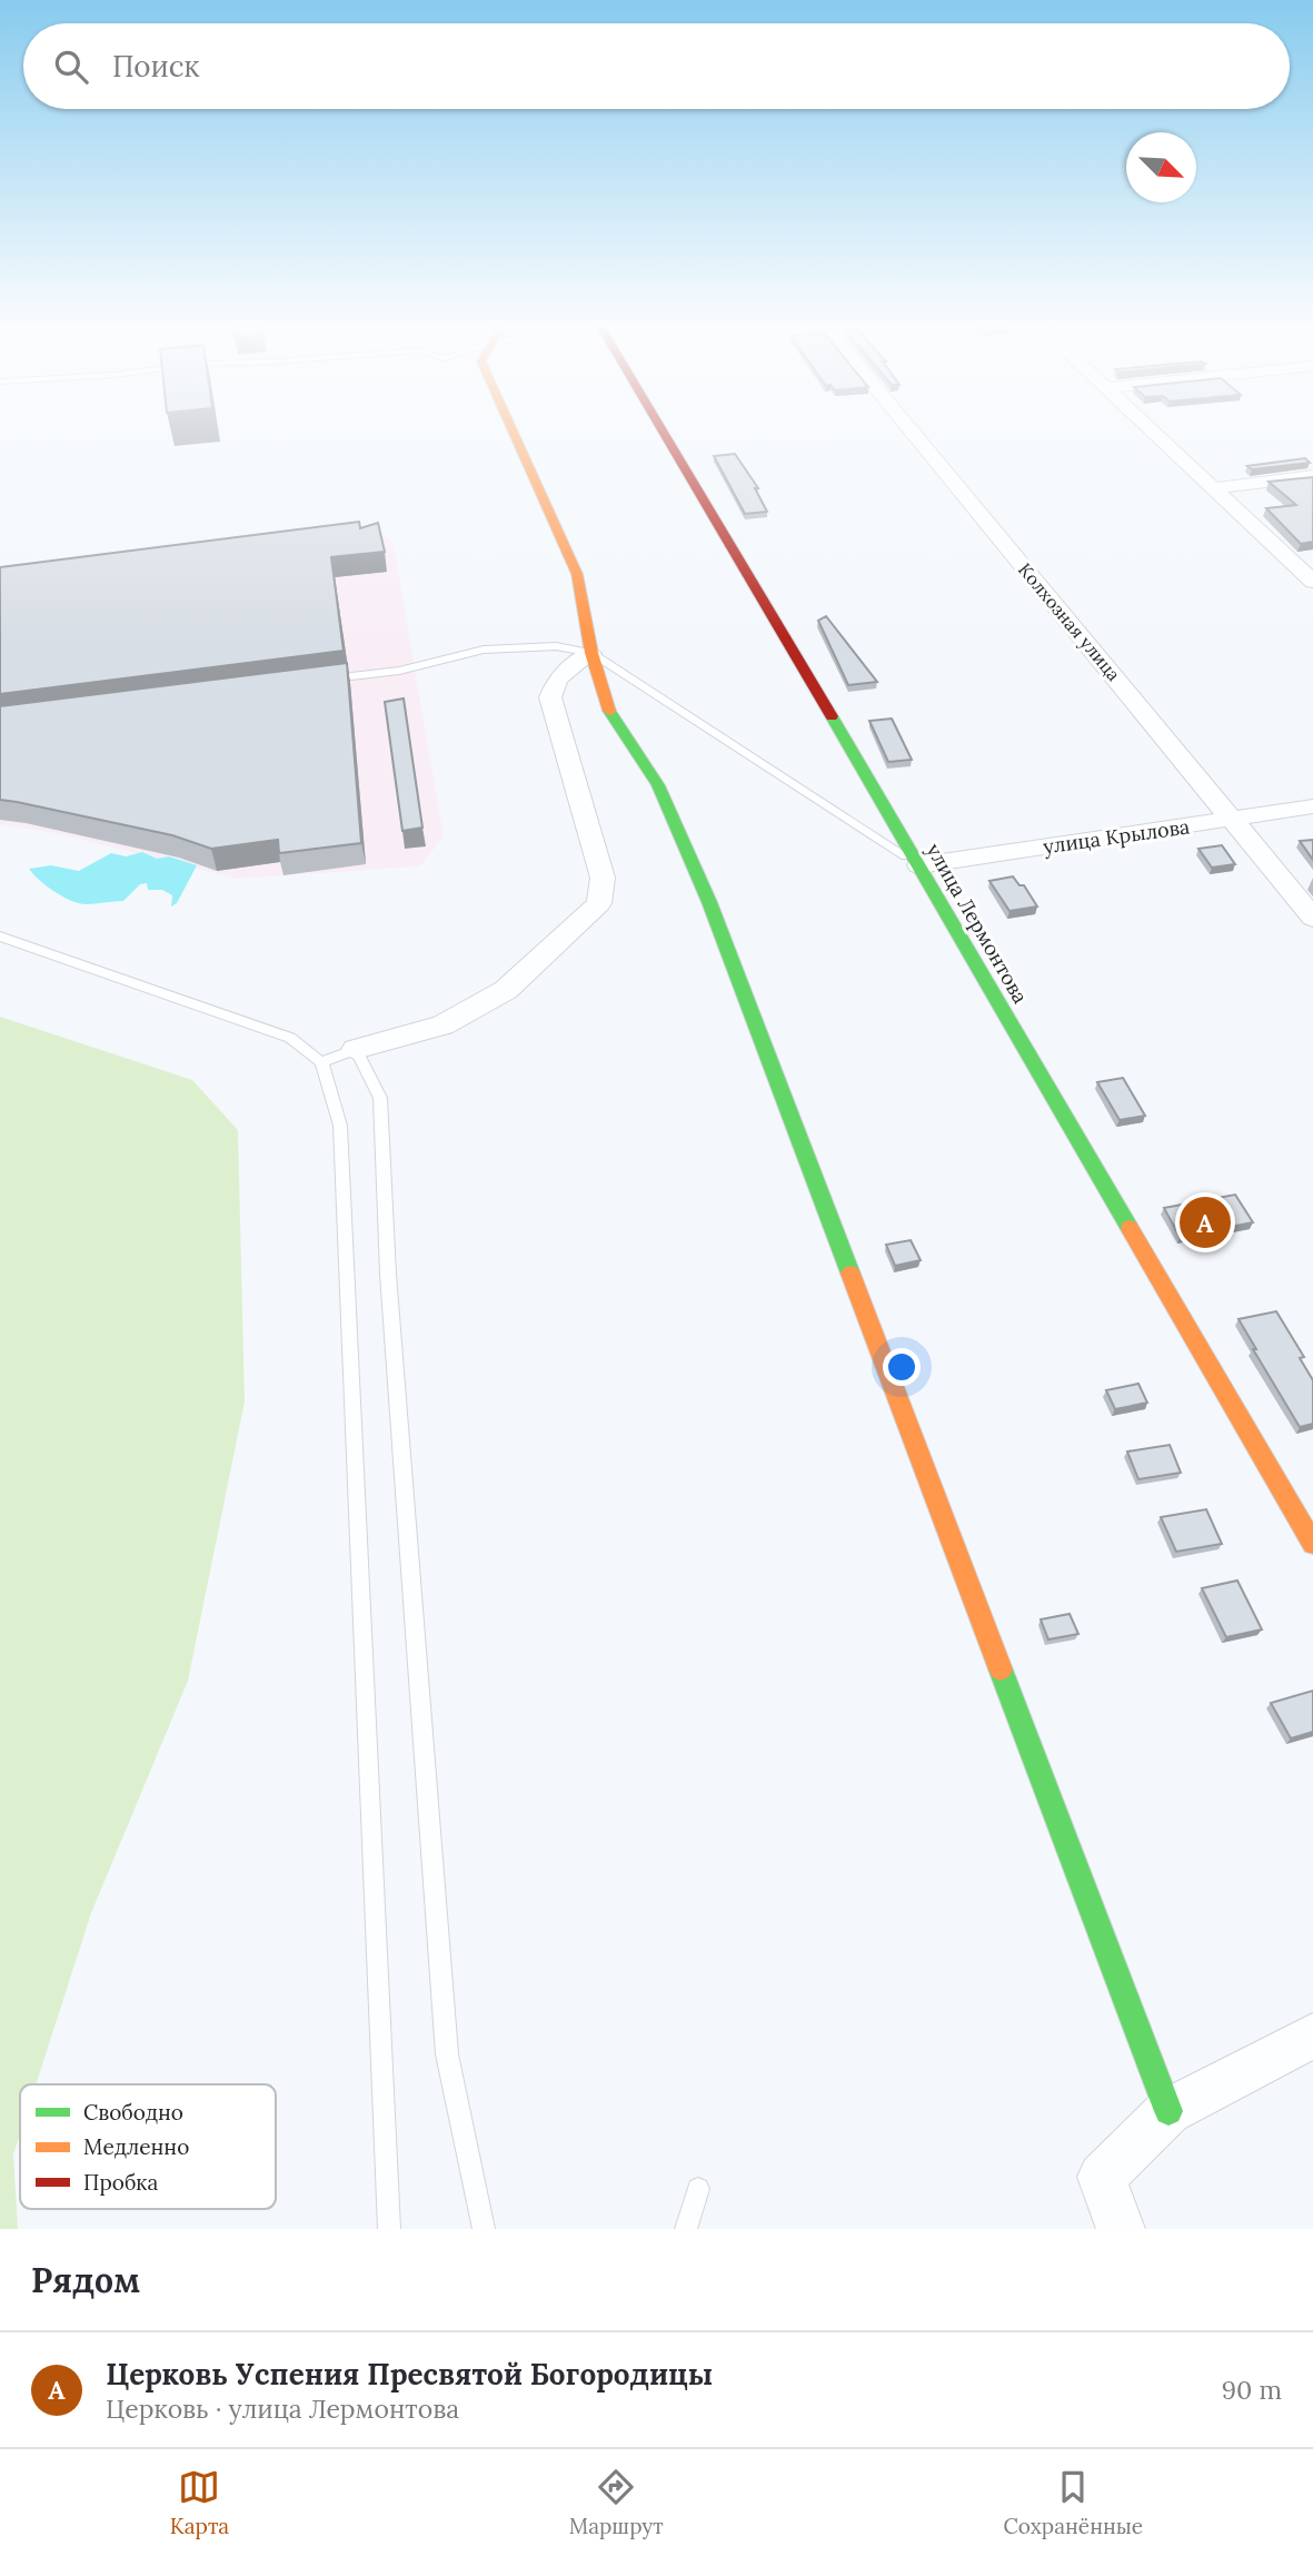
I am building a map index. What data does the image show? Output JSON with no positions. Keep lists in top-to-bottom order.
{
  "streets": {
    "street": ["Колхозная улица", "улица Крылова", "улица Лермонтова"]
  },
  "crossings": [
    ["Колхозная улица", "улица Крылова"],
    ["улица Крылова", "улица Лермонтова"]
  ],
  "legend": ["Свободно", "Медленно", "Пробка"],
  "north": "bottom right",
  "page": {
    "search": "Поиск",
    "pins": "A",
    "heading": "Рядом",
    "list": [
      {
        "mark": "A",
        "name": "Церковь Успения Пресвятой Богородицы",
        "note": "Церковь · улица Лермонтова",
        "value": "90 m"
      }
    ],
    "nav": ["Карта", "Маршрут", "Сохранённые"]
  }
}
